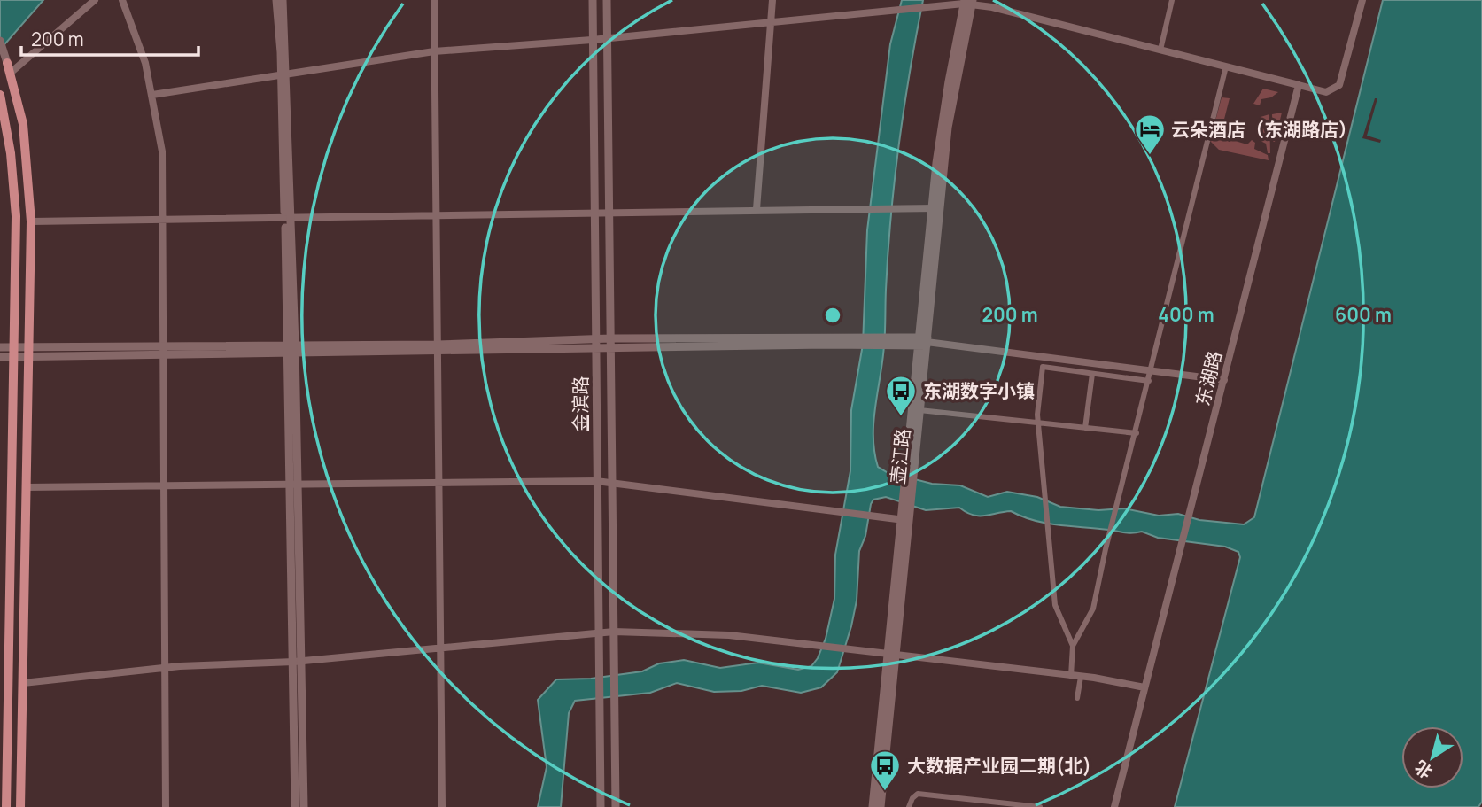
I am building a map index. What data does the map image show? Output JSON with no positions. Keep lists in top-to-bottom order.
{
  "streets": {
    "main road": ["金滨路", "壶江路"],
    "street": ["东湖路"]
  },
  "places": {
    "hotel": ["云朵酒店（东湖路店）"],
    "bus stop": ["东湖数字小镇", "大数据产业园二期(北)"]
  },
  "scale_bar": "200 m",
  "north": "bottom left",
  "rings": ["200 m", "400 m", "600 m"]
}
